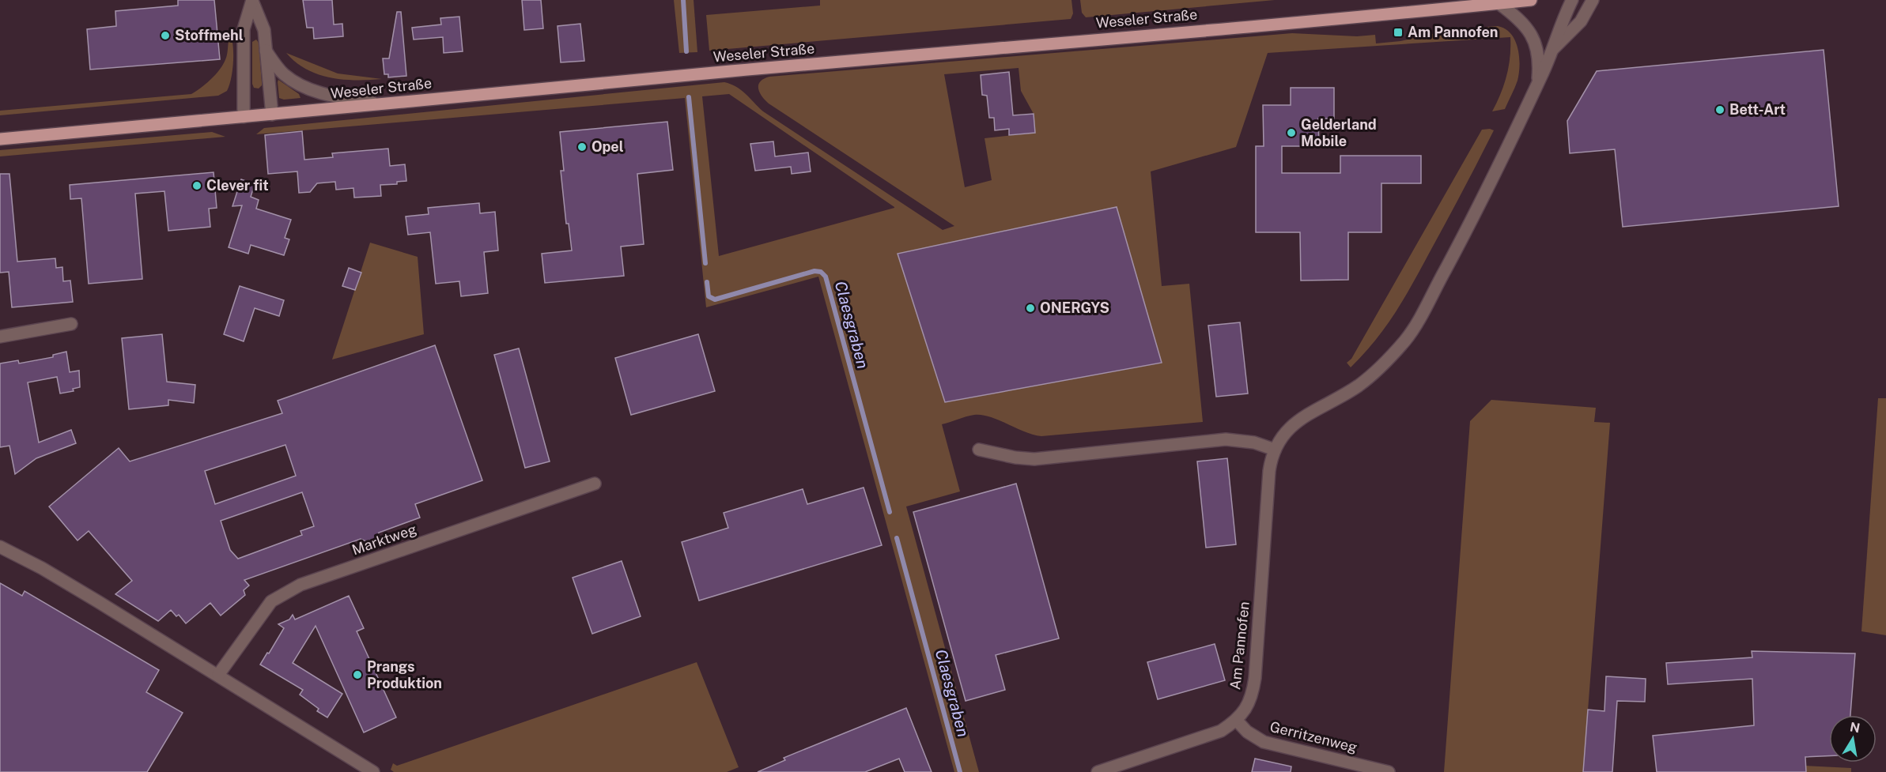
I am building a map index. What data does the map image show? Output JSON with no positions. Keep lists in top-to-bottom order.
{
  "streets": {
    "main road": ["Weseler Straße"],
    "street": ["Marktweg", "Am Pannofen", "Gerritzenweg"]
  },
  "crossings": [
    ["Am Pannofen", "Gerritzenweg"]
  ],
  "water": ["Claesgraben"],
  "places": {
    "transit": ["Am Pannofen"],
    "other": [
      "Stoffmehl",
      "Bett-Art",
      "Gelderland Mobile",
      "Opel",
      "Clever fit",
      "ONERGYS",
      "Prangs Produktion"
    ]
  },
  "north": "top"
}
